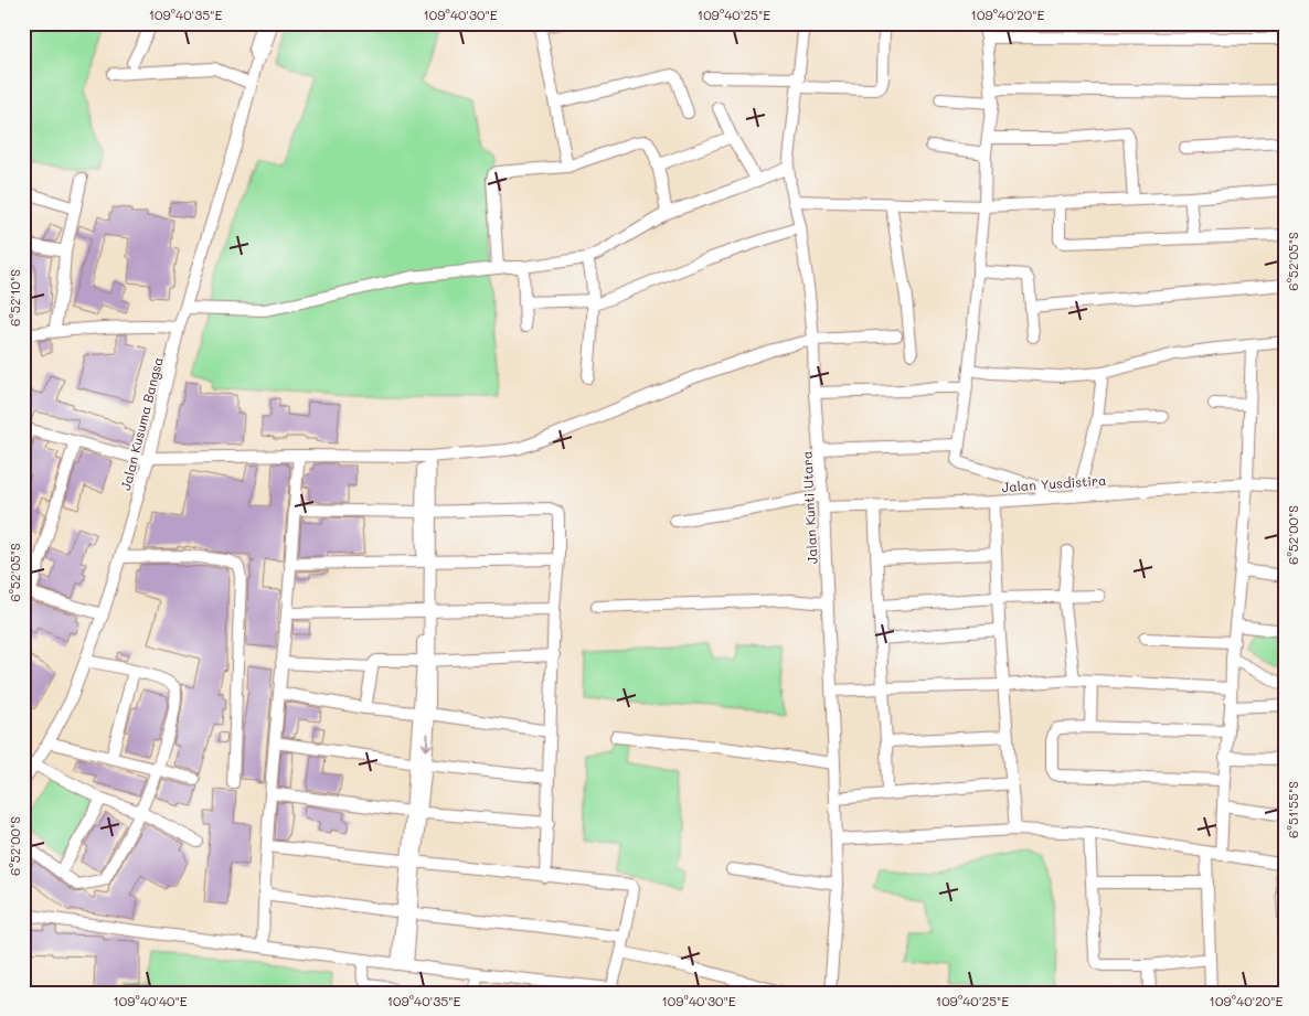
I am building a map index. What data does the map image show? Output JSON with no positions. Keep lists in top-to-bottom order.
{
  "streets": {
    "street": ["Jalan Kusuma Bangsa", "Jalan Yusdistira", "Jalan Kunti Utara"]
  },
  "crossings": [
    ["Jalan Yusdistira", "Jalan Kunti Utara"]
  ],
  "coordinates": [
    "109°40'35\"E",
    "109°40'30\"E",
    "109°40'25\"E",
    "109°40'20\"E",
    "6°52'05\"S",
    "6°52'10\"S",
    "6°52'00\"S",
    "6°51'55\"S",
    "109°40'40\"E"
  ]
}
